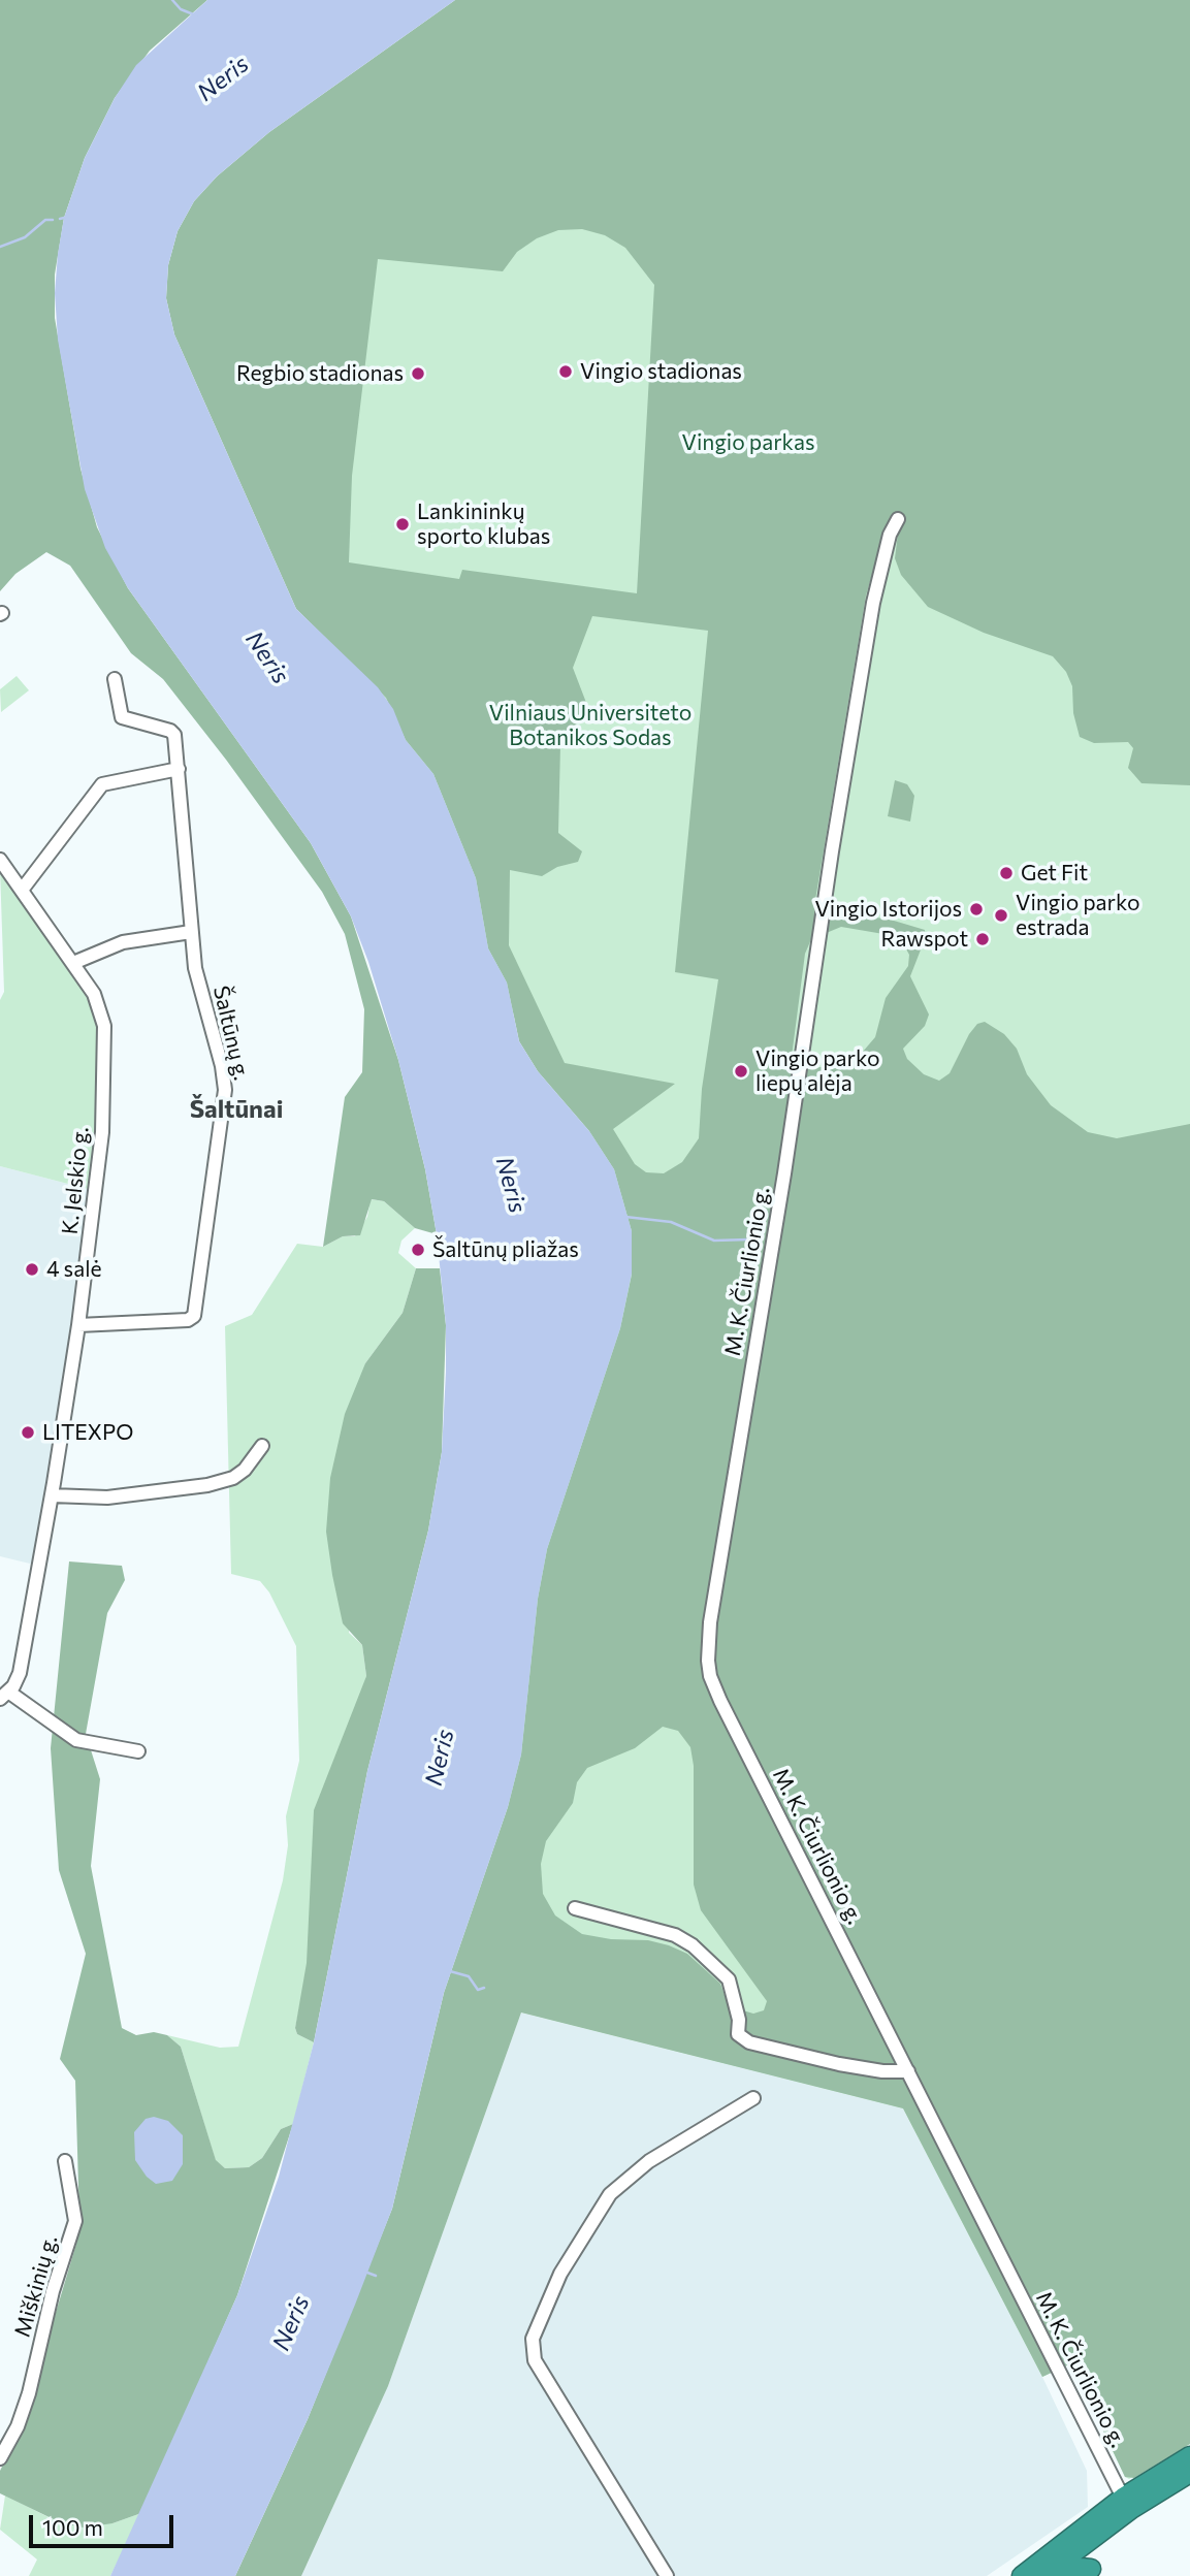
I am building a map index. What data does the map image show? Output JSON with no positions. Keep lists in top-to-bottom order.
{
  "streets": {
    "street": [
      "Šaltūnų g.",
      "K. Jelskio g.",
      "M. K. Čiurlionio g.",
      "Miškinių g."
    ]
  },
  "crossings": [
    ["Šaltūnų g.", "K. Jelskio g."]
  ],
  "districts": ["Šaltūnai"],
  "water": ["Neris"],
  "parks": ["Vingio parkas", "Vilniaus Universiteto Botanikos Sodas"],
  "places": [
    "Vingio stadionas",
    "Regbio stadionas",
    "Lankininkų sporto klubas",
    "Get Fit",
    "Vingio Istorijos",
    "Vingio parko estrada",
    "Rawspot",
    "Vingio parko liepų alėja",
    "Šaltūnų pliažas",
    "4 salė",
    "LITEXPO"
  ],
  "scale_bar": "100 m"
}
